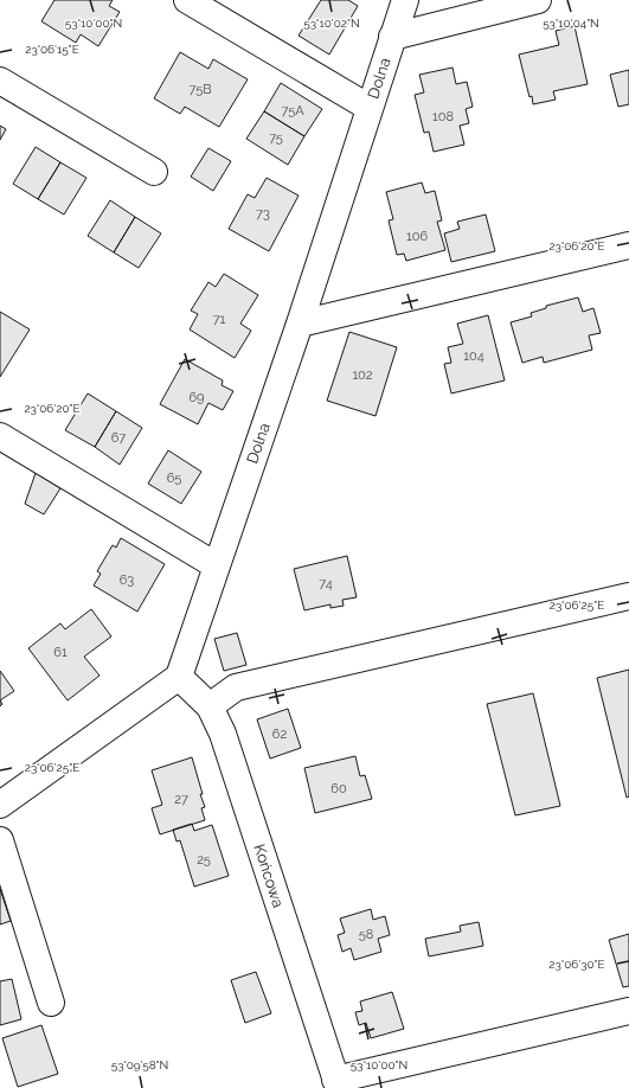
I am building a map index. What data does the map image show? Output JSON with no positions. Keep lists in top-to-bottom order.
{
  "streets": {
    "street": ["Dolna", "Końcowa"]
  },
  "crossings": [
    ["Dolna", "Końcowa"]
  ],
  "house_numbers": [
    "75B",
    "75A",
    "108",
    "75",
    "73",
    "106",
    "71",
    "104",
    "102",
    "69",
    "67",
    "65",
    "63",
    "74",
    "61",
    "62",
    "60",
    "27",
    "25",
    "58"
  ],
  "coordinates": [
    "53°10'00\"N",
    "53°10'02\"N",
    "53°10'04\"N",
    "23°06'15\"E",
    "23°06'20\"E",
    "23°06'25\"E",
    "23°06'30\"E",
    "53°09'58\"N"
  ]
}
